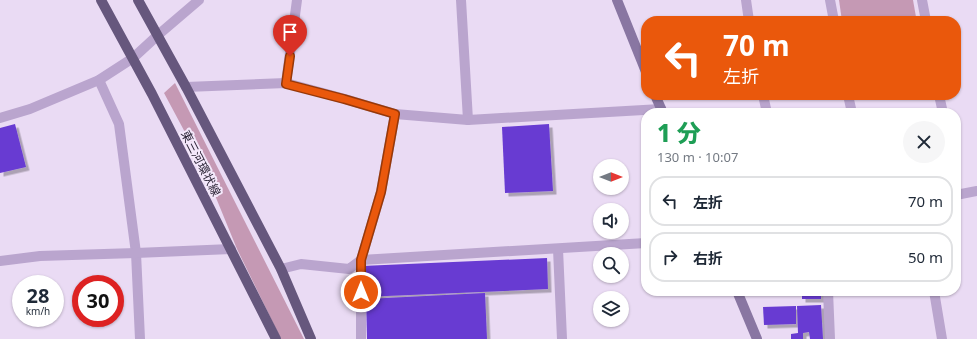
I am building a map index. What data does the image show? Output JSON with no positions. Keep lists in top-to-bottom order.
{
  "streets": {
    "main road": ["東三河環状線"]
  },
  "north": "right",
  "page": {
    "turn": ["70 m", "左折"],
    "heading": ["1 分", "130 m · 10:07"],
    "list": [
      {
        "name": "左折",
        "value": "70 m"
      },
      {
        "name": "右折",
        "value": "50 m"
      }
    ],
    "speed": "28 km/h",
    "limit": "30"
  }
}
